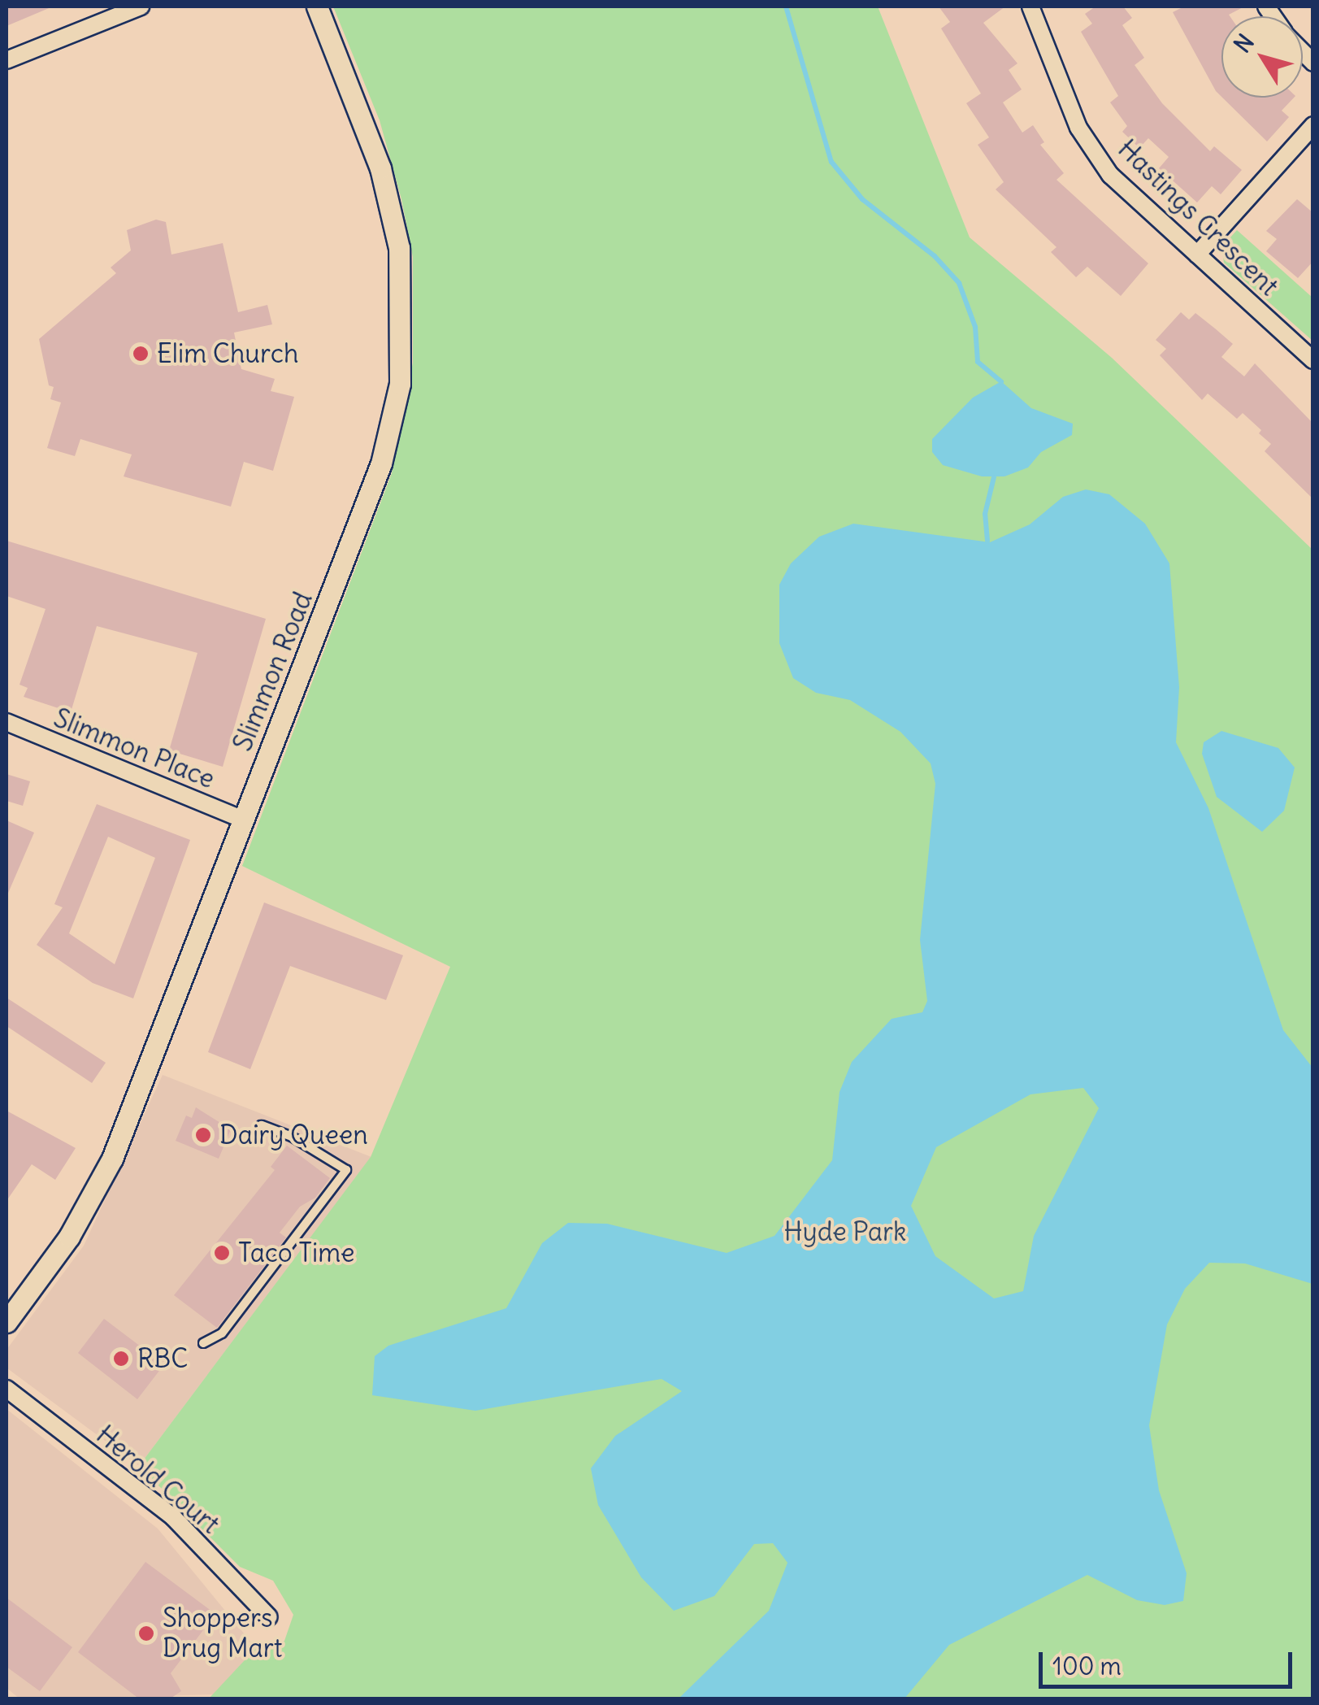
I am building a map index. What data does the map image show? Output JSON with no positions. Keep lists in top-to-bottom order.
{
  "streets": {
    "street": [
      "Hastings Crescent",
      "Slimmon Road",
      "Slimmon Place",
      "Herold Court"
    ]
  },
  "crossings": [
    ["Slimmon Road", "Slimmon Place"]
  ],
  "parks": ["Hyde Park"],
  "places": [
    "Elim Church",
    "Dairy Queen",
    "Taco Time",
    "RBC",
    "Shoppers Drug Mart"
  ],
  "scale_bar": "100 m",
  "north": "top left"
}
